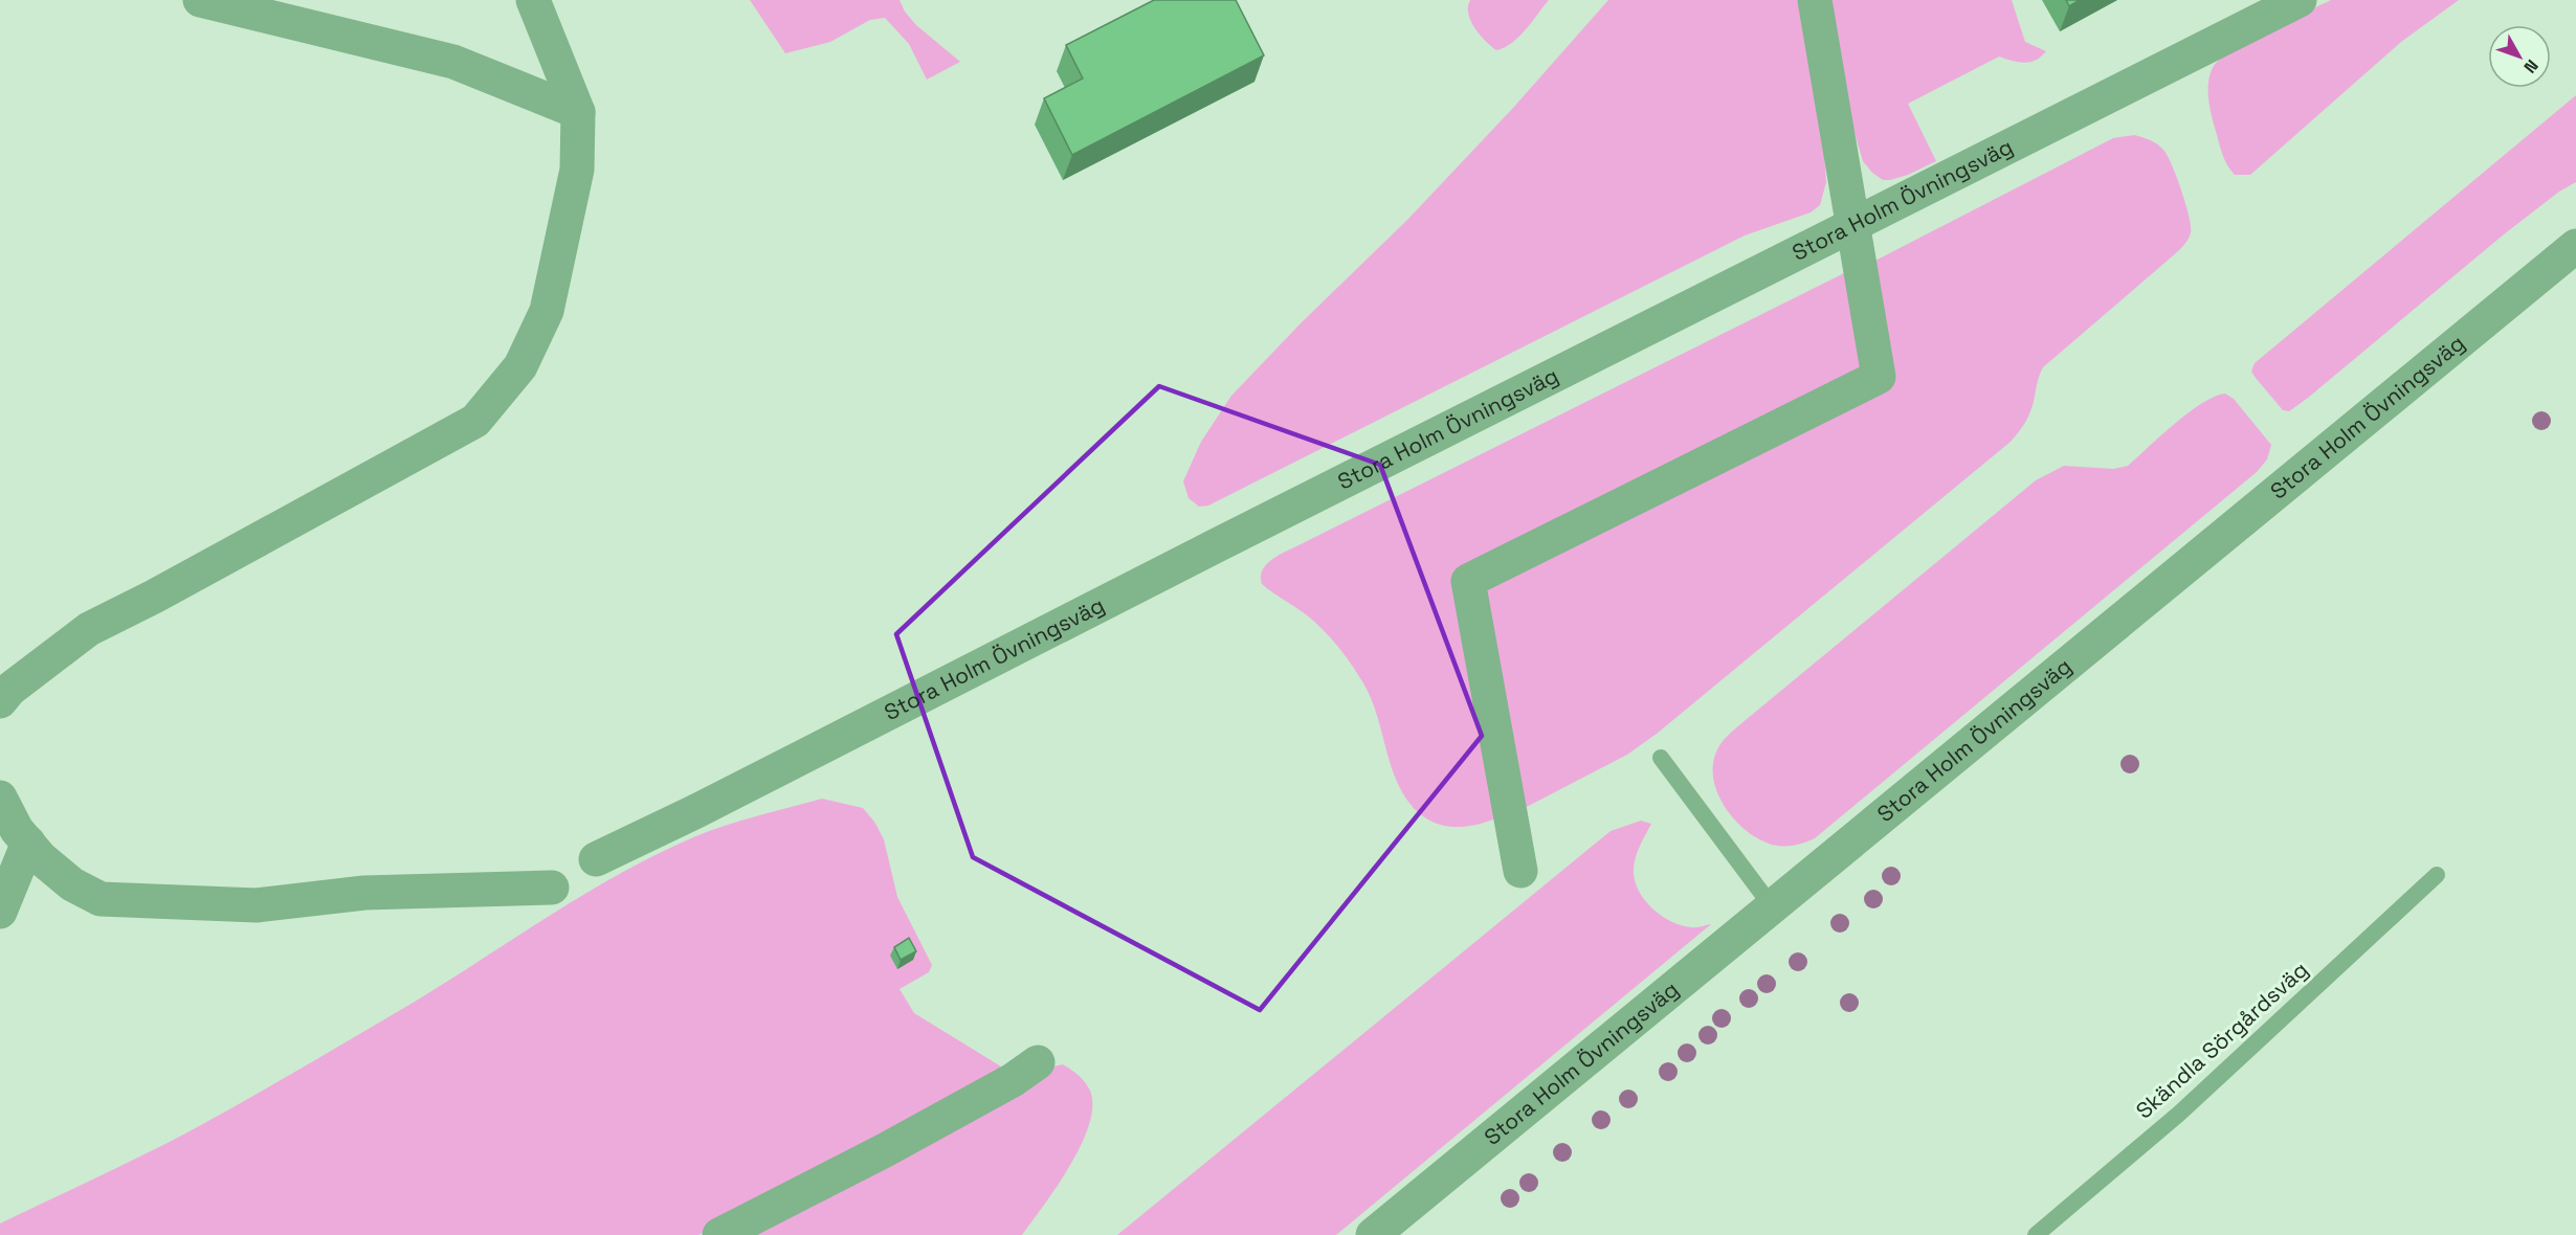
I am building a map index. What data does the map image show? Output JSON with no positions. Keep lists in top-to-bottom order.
{
  "streets": {
    "street": ["Stora Holm Övningsväg"],
    "lane": ["Skändla Sörgårdsväg"]
  },
  "north": "bottom right"
}
